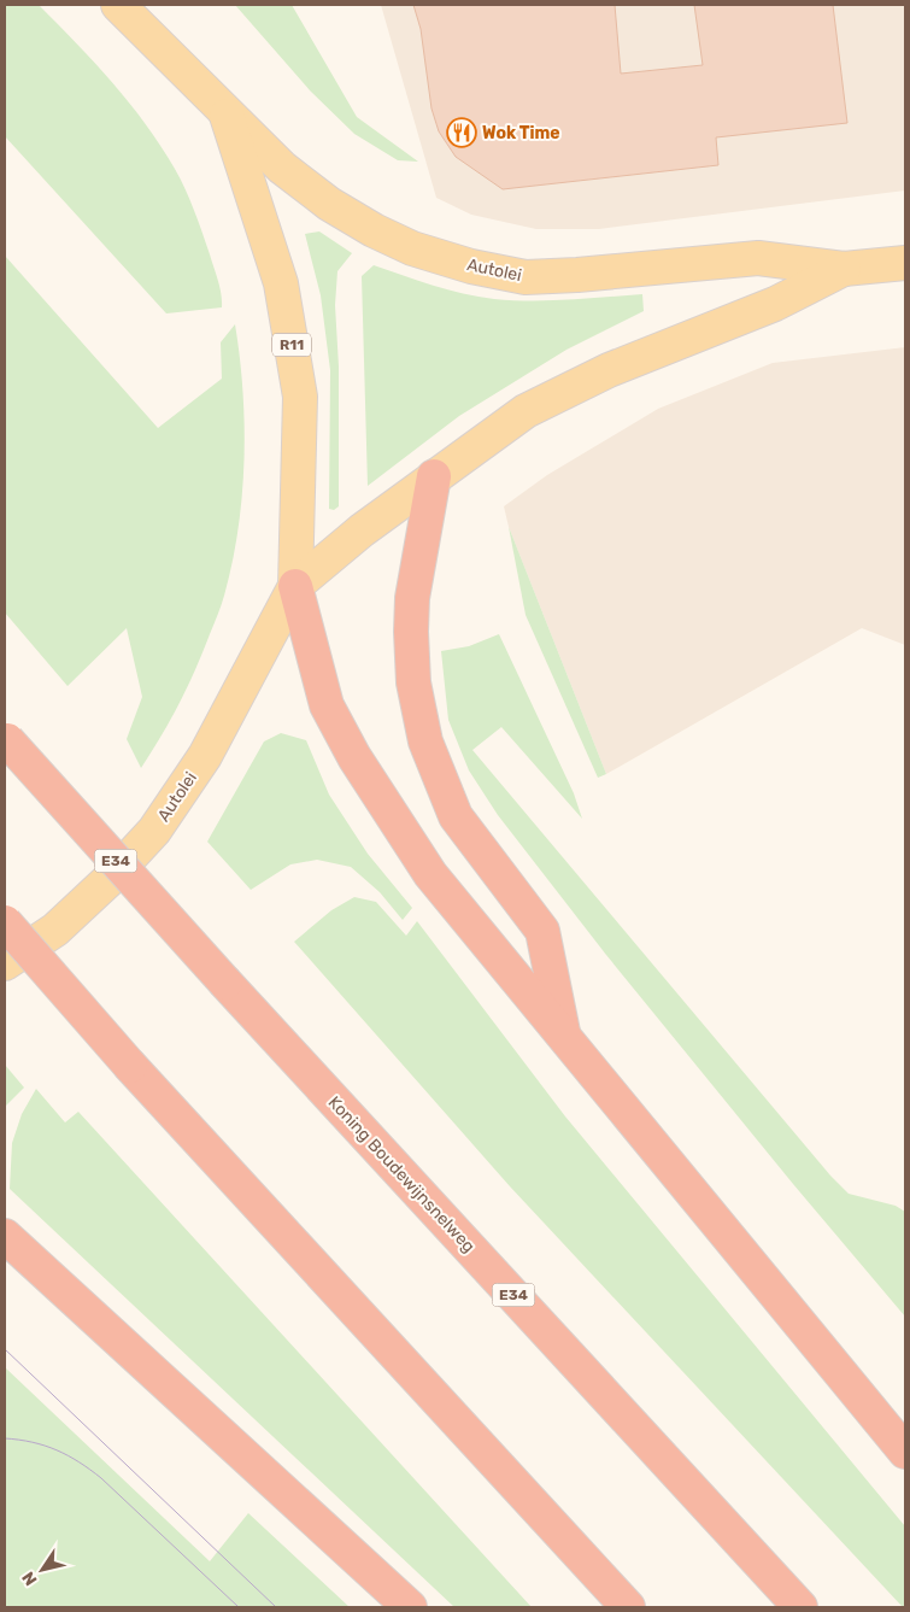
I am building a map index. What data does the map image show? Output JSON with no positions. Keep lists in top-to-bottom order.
{
  "streets": {
    "highway": ["E34", "Koning Boudewijnsnelweg"],
    "main road": ["Autolei", "R11"]
  },
  "places": {
    "restaurant": ["Wok Time"]
  },
  "north": "bottom left"
}
